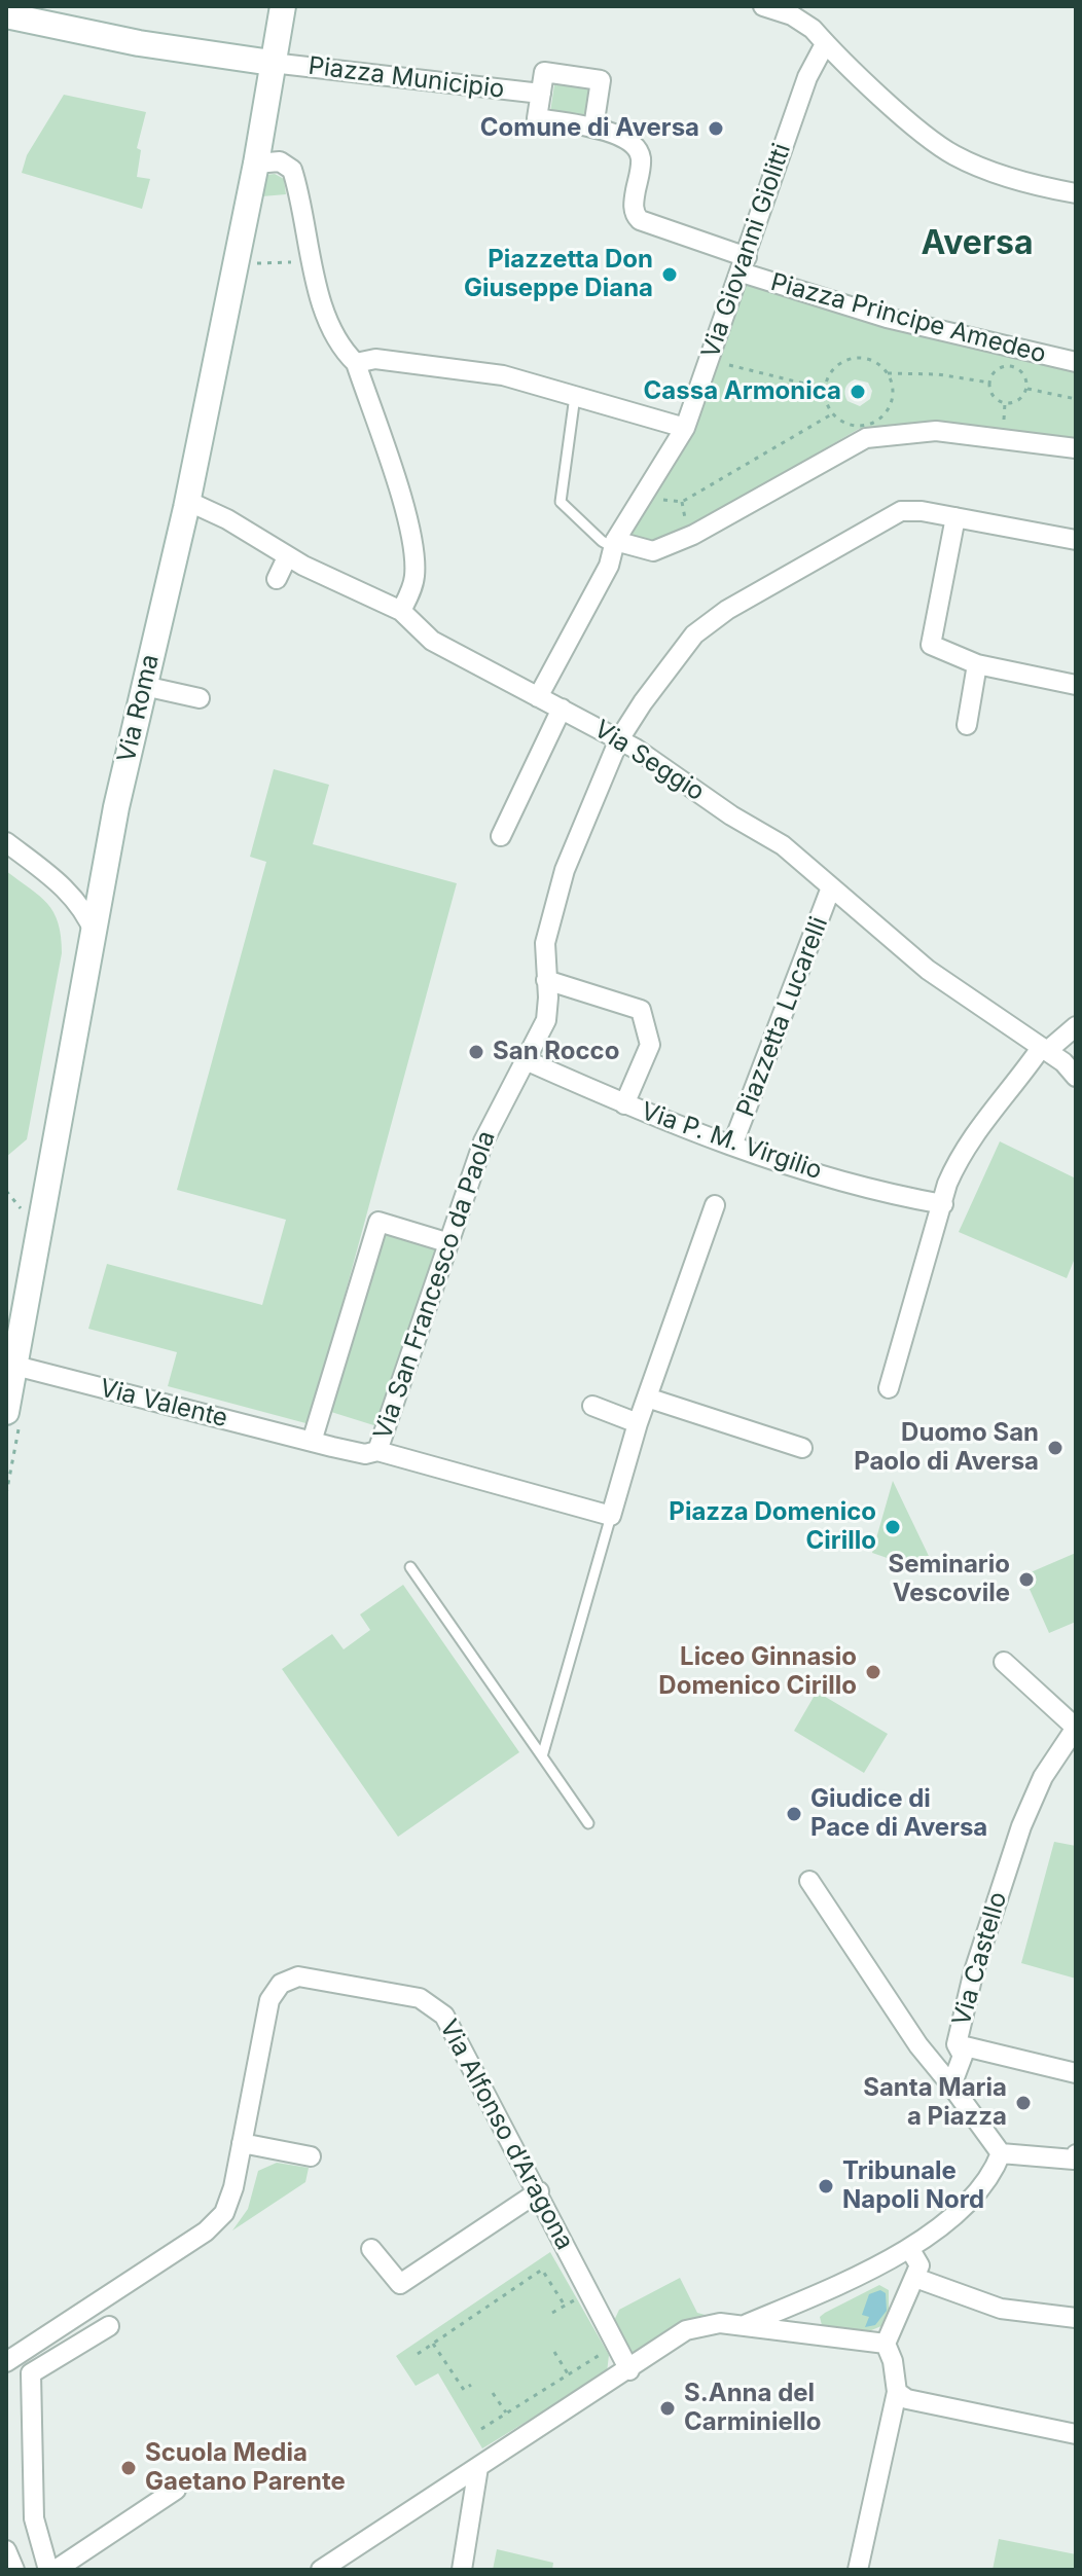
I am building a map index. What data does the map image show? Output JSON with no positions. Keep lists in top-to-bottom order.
{
  "streets": {
    "street": [
      "Piazza Municipio",
      "Via Giovanni Giolitti",
      "Piazza Principe Amedeo",
      "Via Roma",
      "Via Seggio",
      "Piazzetta Lucarelli",
      "Via P. M. Virgilio",
      "Via San Francesco da Paola",
      "Via Valente",
      "Via Castello",
      "Via Alfonso d’Aragona"
    ]
  },
  "crossings": [
    ["Piazza Municipio", "Via Giovanni Giolitti"],
    ["Piazza Municipio", "Piazza Principe Amedeo"],
    ["Piazza Municipio", "Via Roma"],
    ["Via Giovanni Giolitti", "Piazza Principe Amedeo"],
    ["Via Giovanni Giolitti", "Via Seggio"],
    ["Via Roma", "Via Seggio"],
    ["Via Roma", "Via Valente"],
    ["Via Seggio", "Piazzetta Lucarelli"],
    ["Via Seggio", "Via San Francesco da Paola"],
    ["Piazzetta Lucarelli", "Via P. M. Virgilio"],
    ["Via P. M. Virgilio", "Via San Francesco da Paola"],
    ["Via San Francesco da Paola", "Via Valente"]
  ],
  "districts": ["Aversa"],
  "places": [
    "Comune di Aversa",
    "Piazzetta Don Giuseppe Diana",
    "Cassa Armonica",
    "San Rocco",
    "Duomo San Paolo di Aversa",
    "Piazza Domenico Cirillo",
    "Seminario Vescovile",
    "Liceo Ginnasio Domenico Cirillo",
    "Giudice di Pace di Aversa",
    "Santa Maria a Piazza",
    "Tribunale Napoli Nord",
    "S.Anna del Carminiello",
    "Scuola Media Gaetano Parente"
  ]
}
